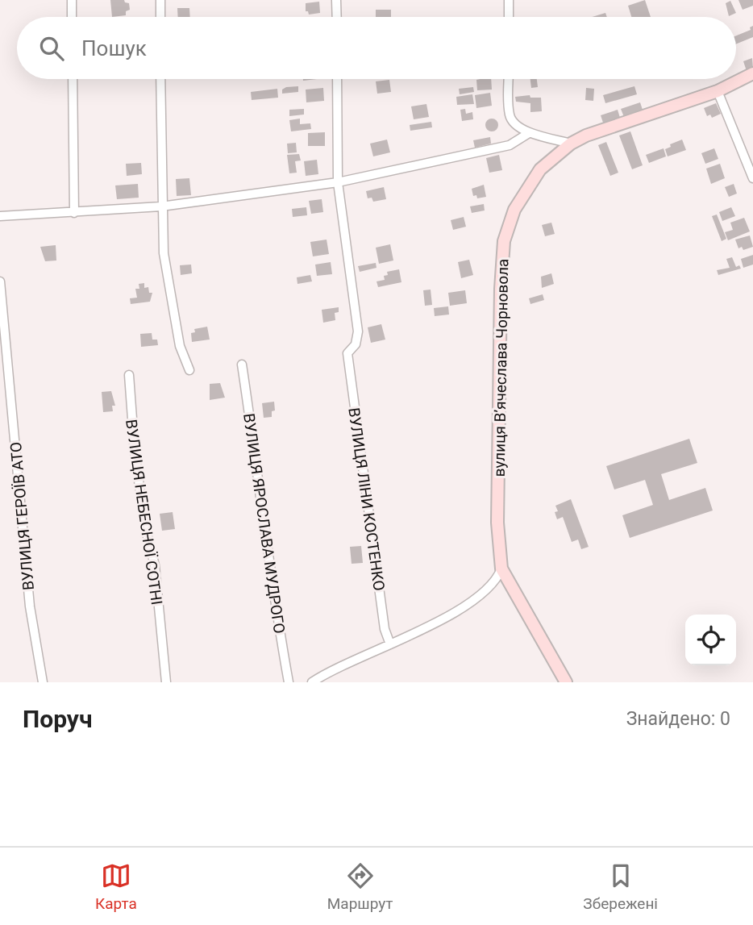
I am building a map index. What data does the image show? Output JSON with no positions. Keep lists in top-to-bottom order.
{
  "streets": {
    "street": [
      "вулиця Вʼячеслава Чорновола",
      "ВУЛИЦЯ ЛІНИ КОСТЕНКО",
      "ВУЛИЦЯ НЕБЕСНОЇ СОТНІ",
      "ВУЛИЦЯ ГЕРОЇВ АТО",
      "ВУЛИЦЯ ЯРОСЛАВА МУДРОГО"
    ]
  },
  "page": {
    "search": "Пошук",
    "heading": ["Поруч", "Знайдено: 0"],
    "nav": ["Карта", "Маршрут", "Збережені"]
  }
}
